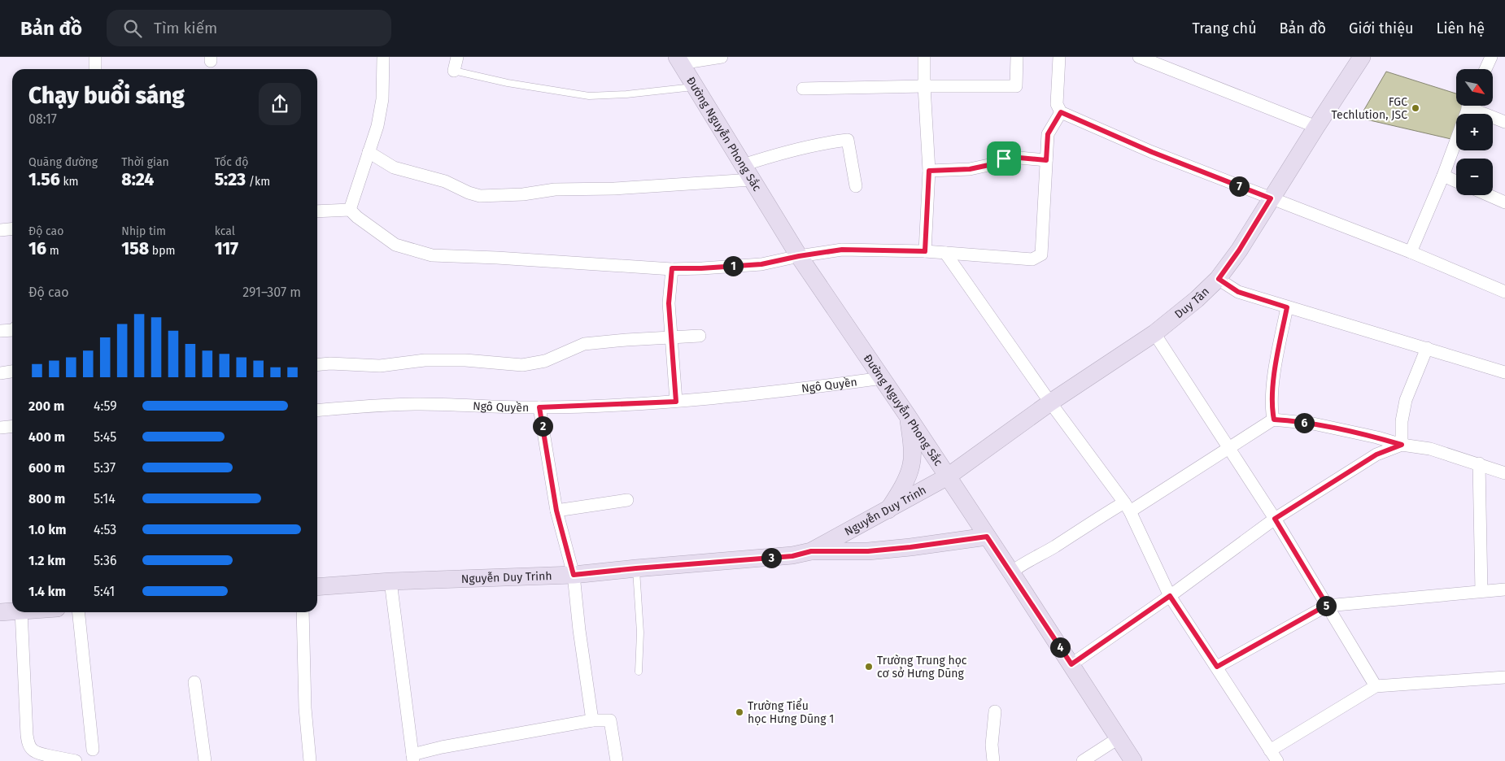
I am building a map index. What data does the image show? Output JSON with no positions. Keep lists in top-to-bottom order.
{
  "streets": {
    "street": [
      "Đường Nguyễn Phong Sắc",
      "Duy Tân",
      "Ngô Quyền",
      "Nguyễn Duy Trinh"
    ]
  },
  "crossings": [
    ["Đường Nguyễn Phong Sắc", "Duy Tân"],
    ["Đường Nguyễn Phong Sắc", "Ngô Quyền"],
    ["Đường Nguyễn Phong Sắc", "Nguyễn Duy Trinh"],
    ["Duy Tân", "Nguyễn Duy Trinh"]
  ],
  "places": ["FGC Techlution, JSC", "Trường Trung học cơ sở Hưng Dũng", "Trường Tiểu học Hưng Dũng 1"],
  "north": "bottom right",
  "page": {
    "header": "Bản đồ",
    "search": "Tìm kiếm",
    "nav": [
      "Trang chủ",
      "Bản đồ",
      "Giới thiệu",
      "Liên hệ"
    ],
    "map_buttons": ["+", "−"],
    "heading": ["Chạy buổi sáng", "08:17"],
    "stats": [
      ["Quãng đường", "1.56 km"],
      ["Thời gian", "8:24"],
      ["Tốc độ", "5:23 /km"],
      ["Độ cao", "16 m"],
      ["Nhịp tim", "158 bpm"],
      ["kcal", "117"]
    ],
    "pins": [
      "7",
      "1",
      "6",
      "2",
      "3",
      "5",
      "4"
    ],
    "chart": ["Độ cao", "291–307 m"],
    "list": [
      {
        "name": "200 m",
        "note": "4:59"
      },
      {
        "name": "400 m",
        "note": "5:45"
      },
      {
        "name": "600 m",
        "note": "5:37"
      },
      {
        "name": "800 m",
        "note": "5:14"
      },
      {
        "name": "1.0 km",
        "note": "4:53"
      },
      {
        "name": "1.2 km",
        "note": "5:36"
      },
      {
        "name": "1.4 km",
        "note": "5:41"
      }
    ]
  }
}
